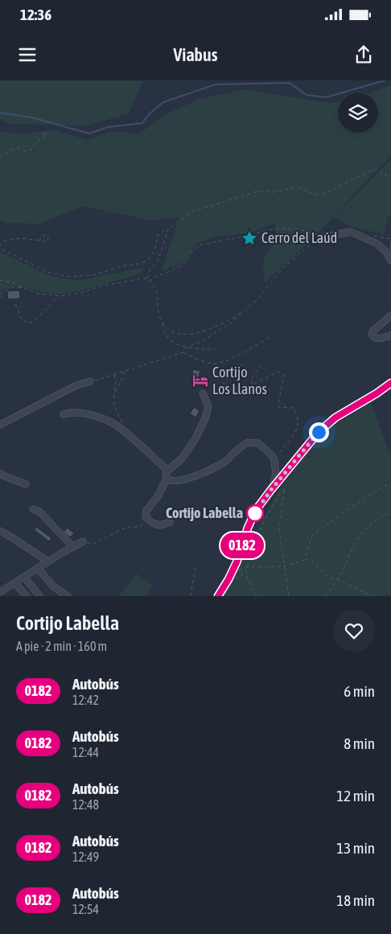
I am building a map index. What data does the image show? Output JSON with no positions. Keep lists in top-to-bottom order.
{
  "places": {
    "place": ["Cerro del Laúd"],
    "hotel": ["Cortijo Los Llanos"],
    "other": ["Cortijo Labella"]
  },
  "lines": ["bus line 0182"],
  "page": {
    "status": "12:36",
    "header": "Viabus",
    "on_map": "0182",
    "heading": ["Cortijo Labella", "A pie · 2 min · 160 m"],
    "list": [
      {
        "mark": "0182",
        "name": "Autobús",
        "note": "12:42",
        "value": "6 min"
      },
      {
        "mark": "0182",
        "name": "Autobús",
        "note": "12:44",
        "value": "8 min"
      },
      {
        "mark": "0182",
        "name": "Autobús",
        "note": "12:48",
        "value": "12 min"
      },
      {
        "mark": "0182",
        "name": "Autobús",
        "note": "12:49",
        "value": "13 min"
      },
      {
        "mark": "0182",
        "name": "Autobús",
        "note": "12:54",
        "value": "18 min"
      }
    ]
  }
}
